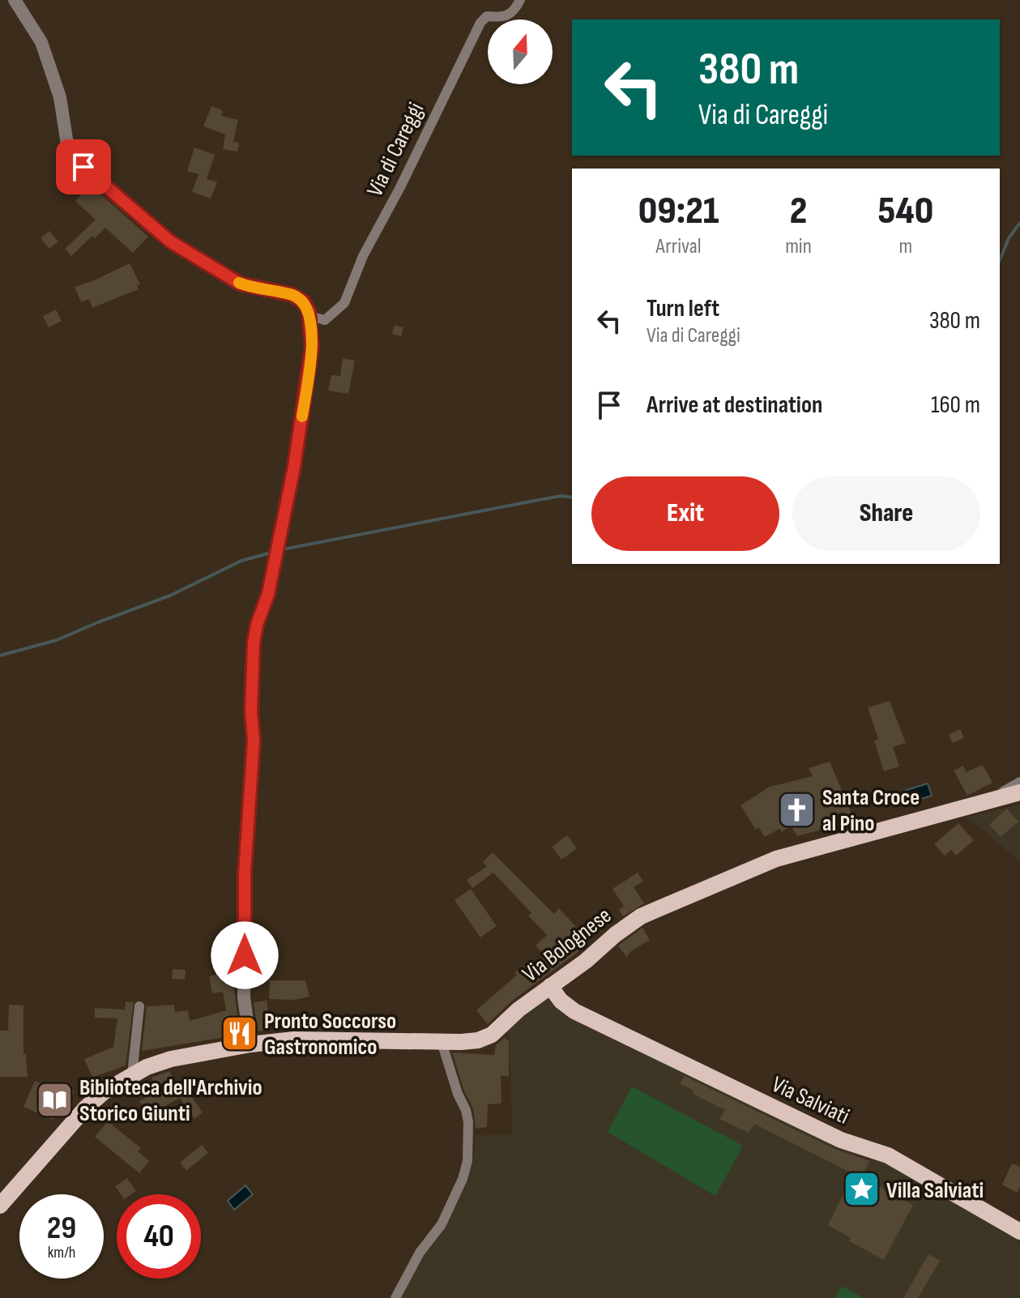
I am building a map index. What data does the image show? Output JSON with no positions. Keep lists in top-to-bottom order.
{
  "streets": {
    "main road": ["Via Bolognese", "Via Salviati"],
    "street": ["Via di Careggi"]
  },
  "crossings": [
    ["Via Bolognese", "Via Salviati"]
  ],
  "places": {
    "church": ["Santa Croce al Pino"],
    "restaurant": ["Pronto Soccorso Gastronomico"],
    "library": ["Biblioteca dell'Archivio Storico Giunti"],
    "place": ["Villa Salviati"]
  },
  "north": "top",
  "page": {
    "turn": ["380 m", "Via di Careggi"],
    "eta": [
      "09:21",
      "Arrival",
      "2",
      "min",
      "540",
      "m"
    ],
    "list": [
      {
        "name": "Turn left",
        "note": "Via di Careggi",
        "value": "380 m"
      },
      {
        "name": "Arrive at destination",
        "value": "160 m"
      }
    ],
    "buttons": ["Exit", "Share"],
    "speed": "29 km/h",
    "limit": "40"
  }
}
